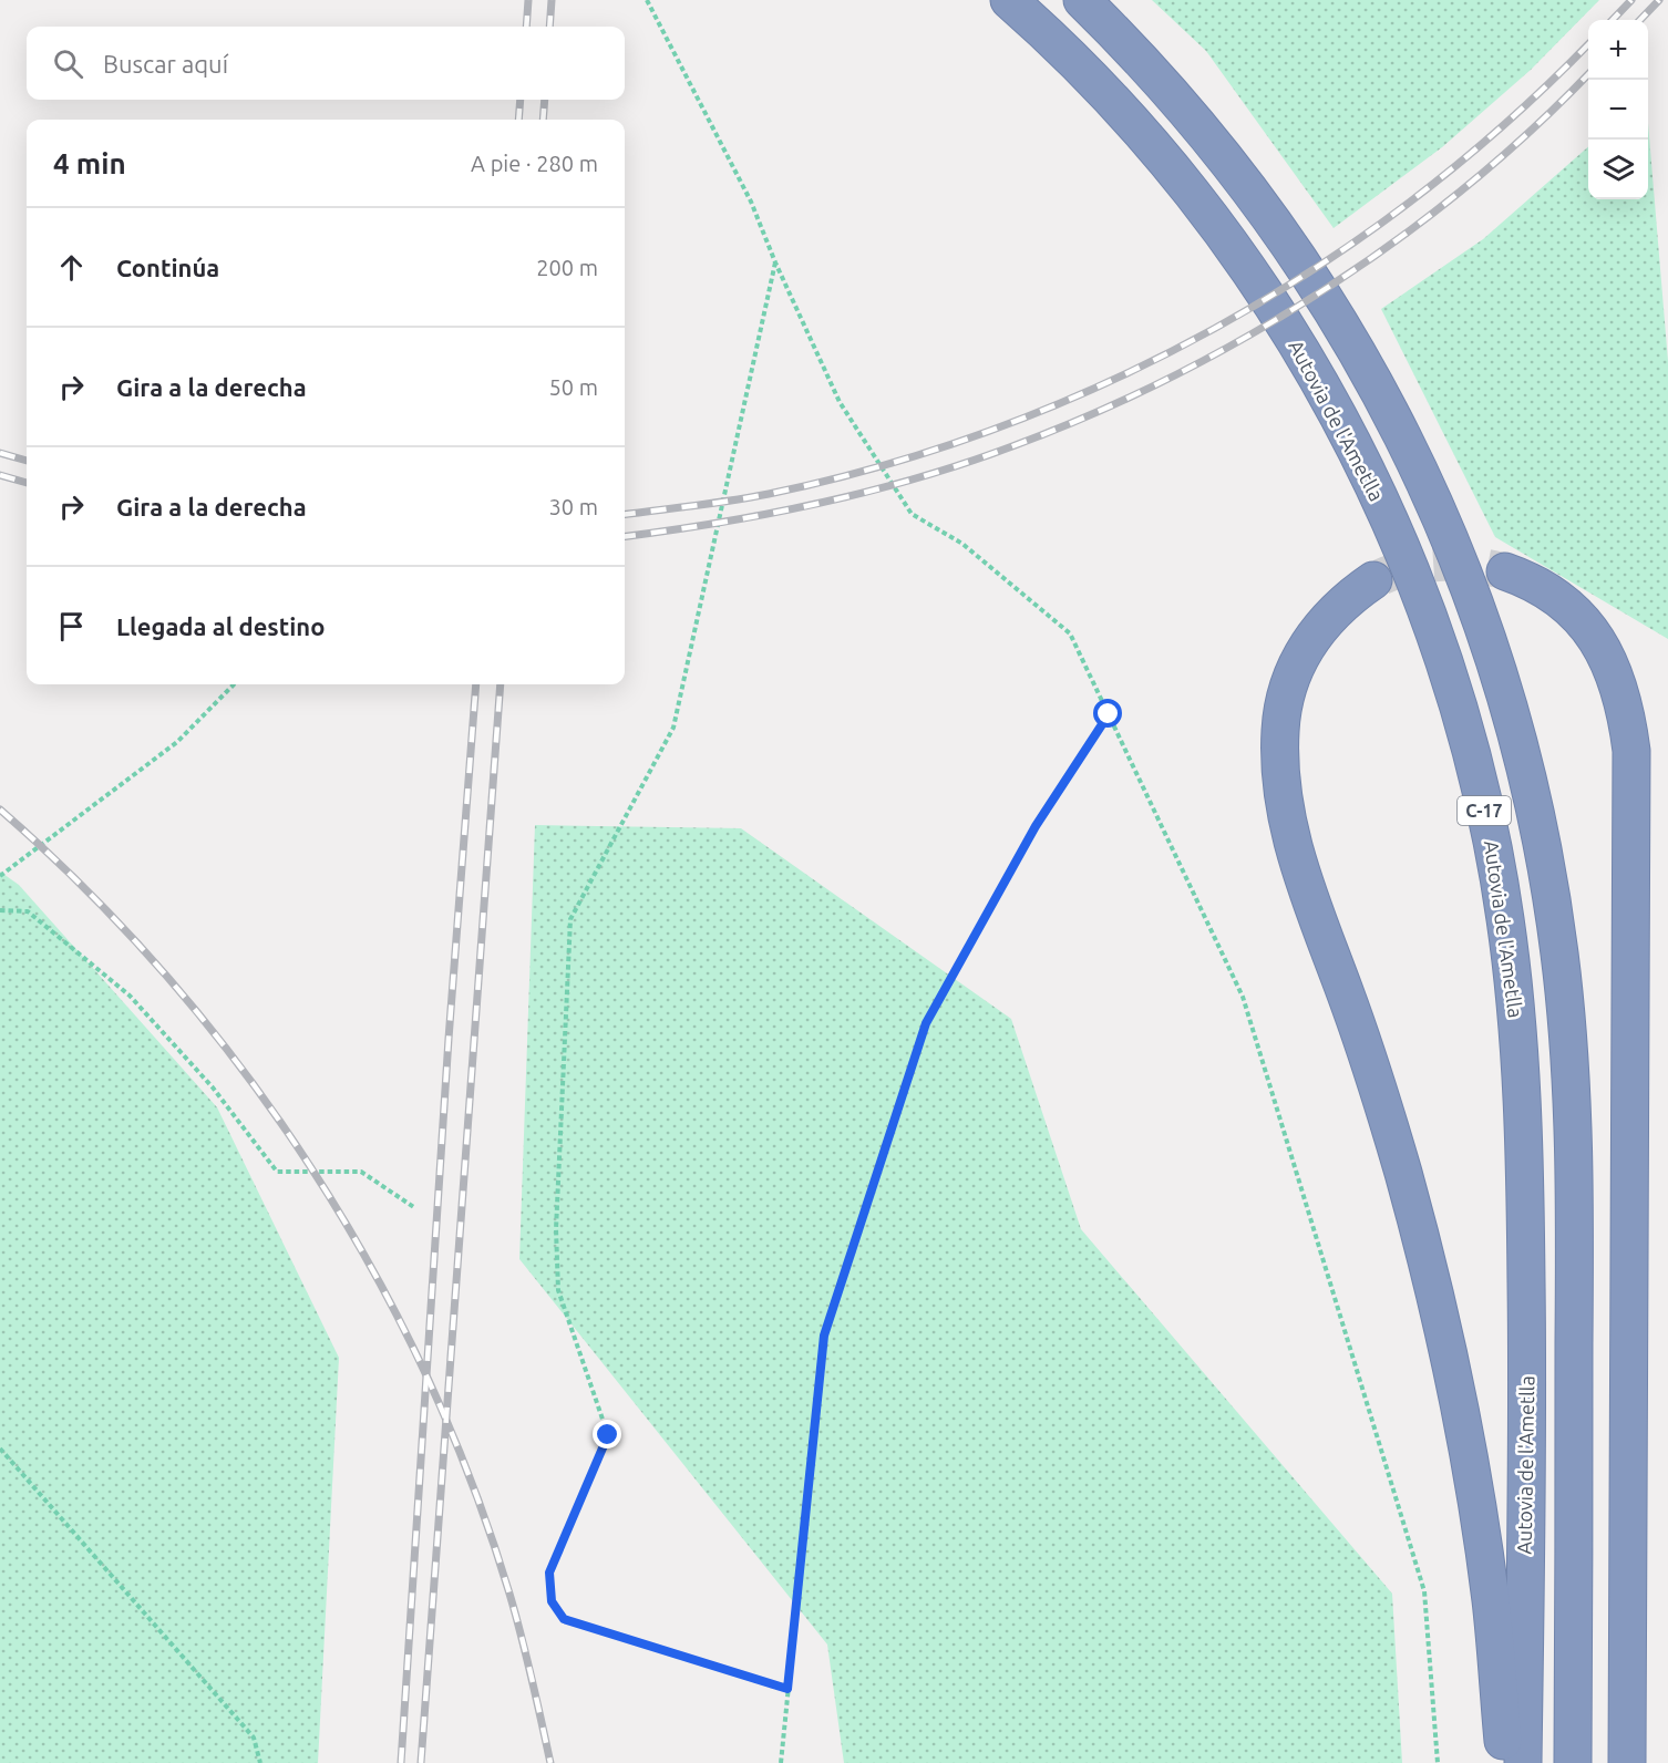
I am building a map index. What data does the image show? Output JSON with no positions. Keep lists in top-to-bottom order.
{
  "streets": {
    "highway": ["Autovia de l'Ametlla", "C-17"]
  },
  "page": {
    "map_buttons": ["+", "−"],
    "search": "Buscar aquí",
    "heading": ["4 min", "A pie · 280 m"],
    "list": [
      ["Continúa", "200 m"],
      ["Gira a la derecha", "50 m"],
      ["Gira a la derecha", "30 m"],
      "Llegada al destino"
    ]
  }
}
